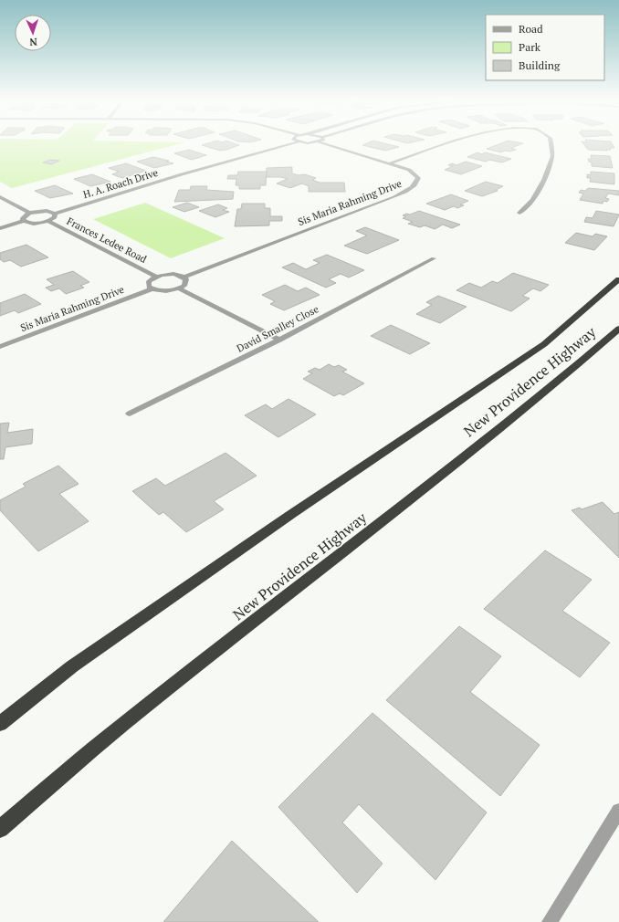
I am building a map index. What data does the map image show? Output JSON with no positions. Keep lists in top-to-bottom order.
{
  "streets": {
    "highway": ["New Providence Highway"],
    "street": [
      "H. A. Roach Drive",
      "Sis Maria Rahming Drive",
      "Frances Ledee Road",
      "David Smalley Close"
    ]
  },
  "legend": ["Road", "Park", "Building"],
  "north": "bottom"
}
